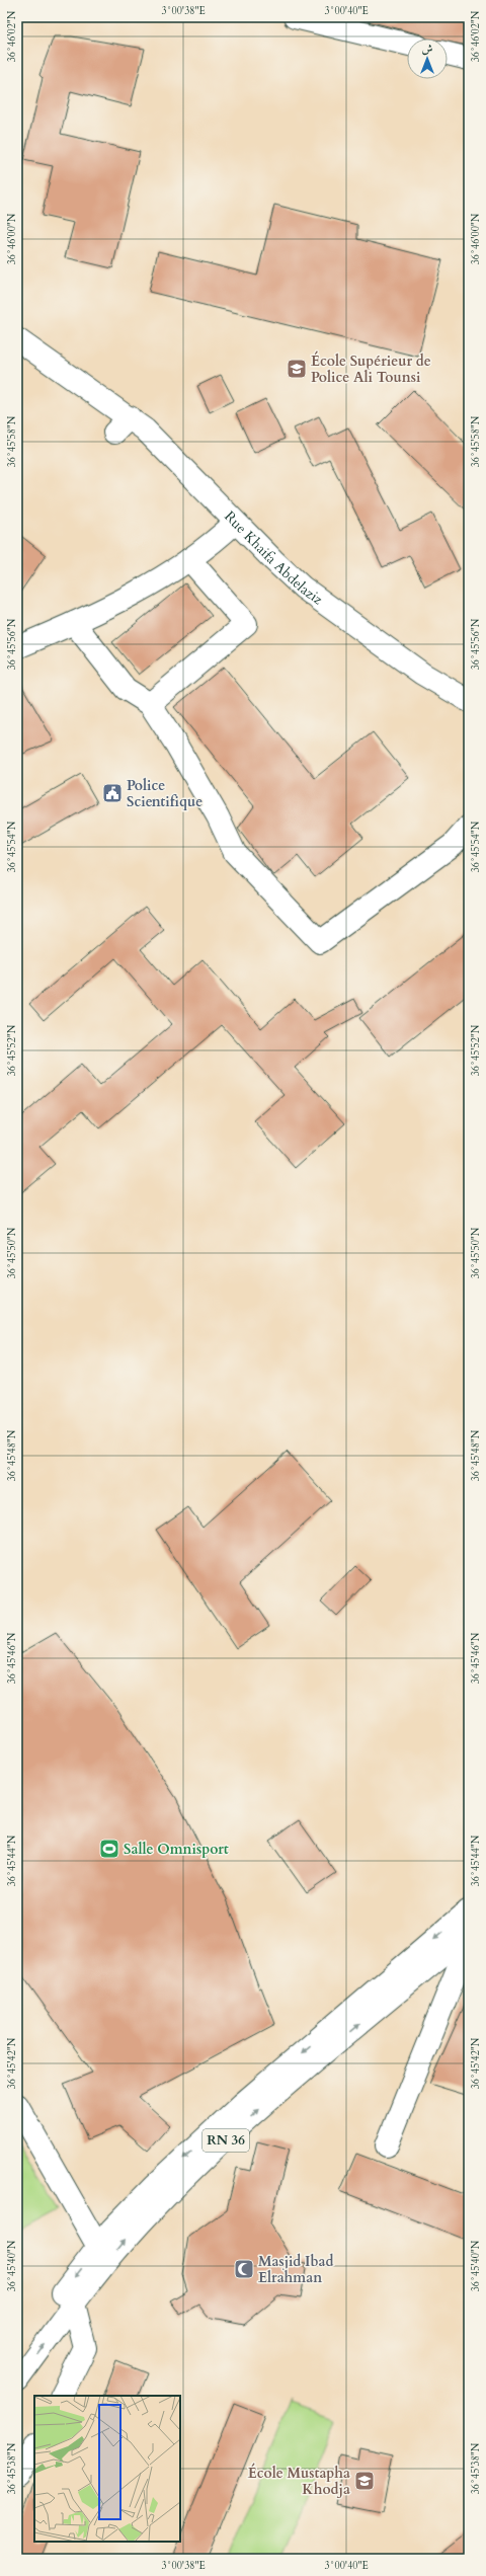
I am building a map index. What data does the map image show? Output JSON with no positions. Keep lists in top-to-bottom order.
{
  "streets": {
    "main road": ["Rue Khaifa Abdelaziz", "RN 36"]
  },
  "places": {
    "school or university": ["École Supérieur de Police Ali Tounsi", "École Mustapha Khodja"],
    "public building": ["Police Scientifique"],
    "sports": ["Salle Omnisport"],
    "mosque": ["Masjid Ibad Elrahman"]
  },
  "north": "top",
  "coordinates": [
    "3°00'38\"E",
    "3°00'40\"E",
    "36°46'02\"N",
    "36°46'00\"N",
    "36°45'58\"N",
    "36°45'56\"N",
    "36°45'54\"N",
    "36°45'52\"N",
    "36°45'50\"N",
    "36°45'48\"N",
    "36°45'46\"N",
    "36°45'44\"N",
    "36°45'42\"N",
    "36°45'40\"N",
    "36°45'38\"N"
  ]
}
